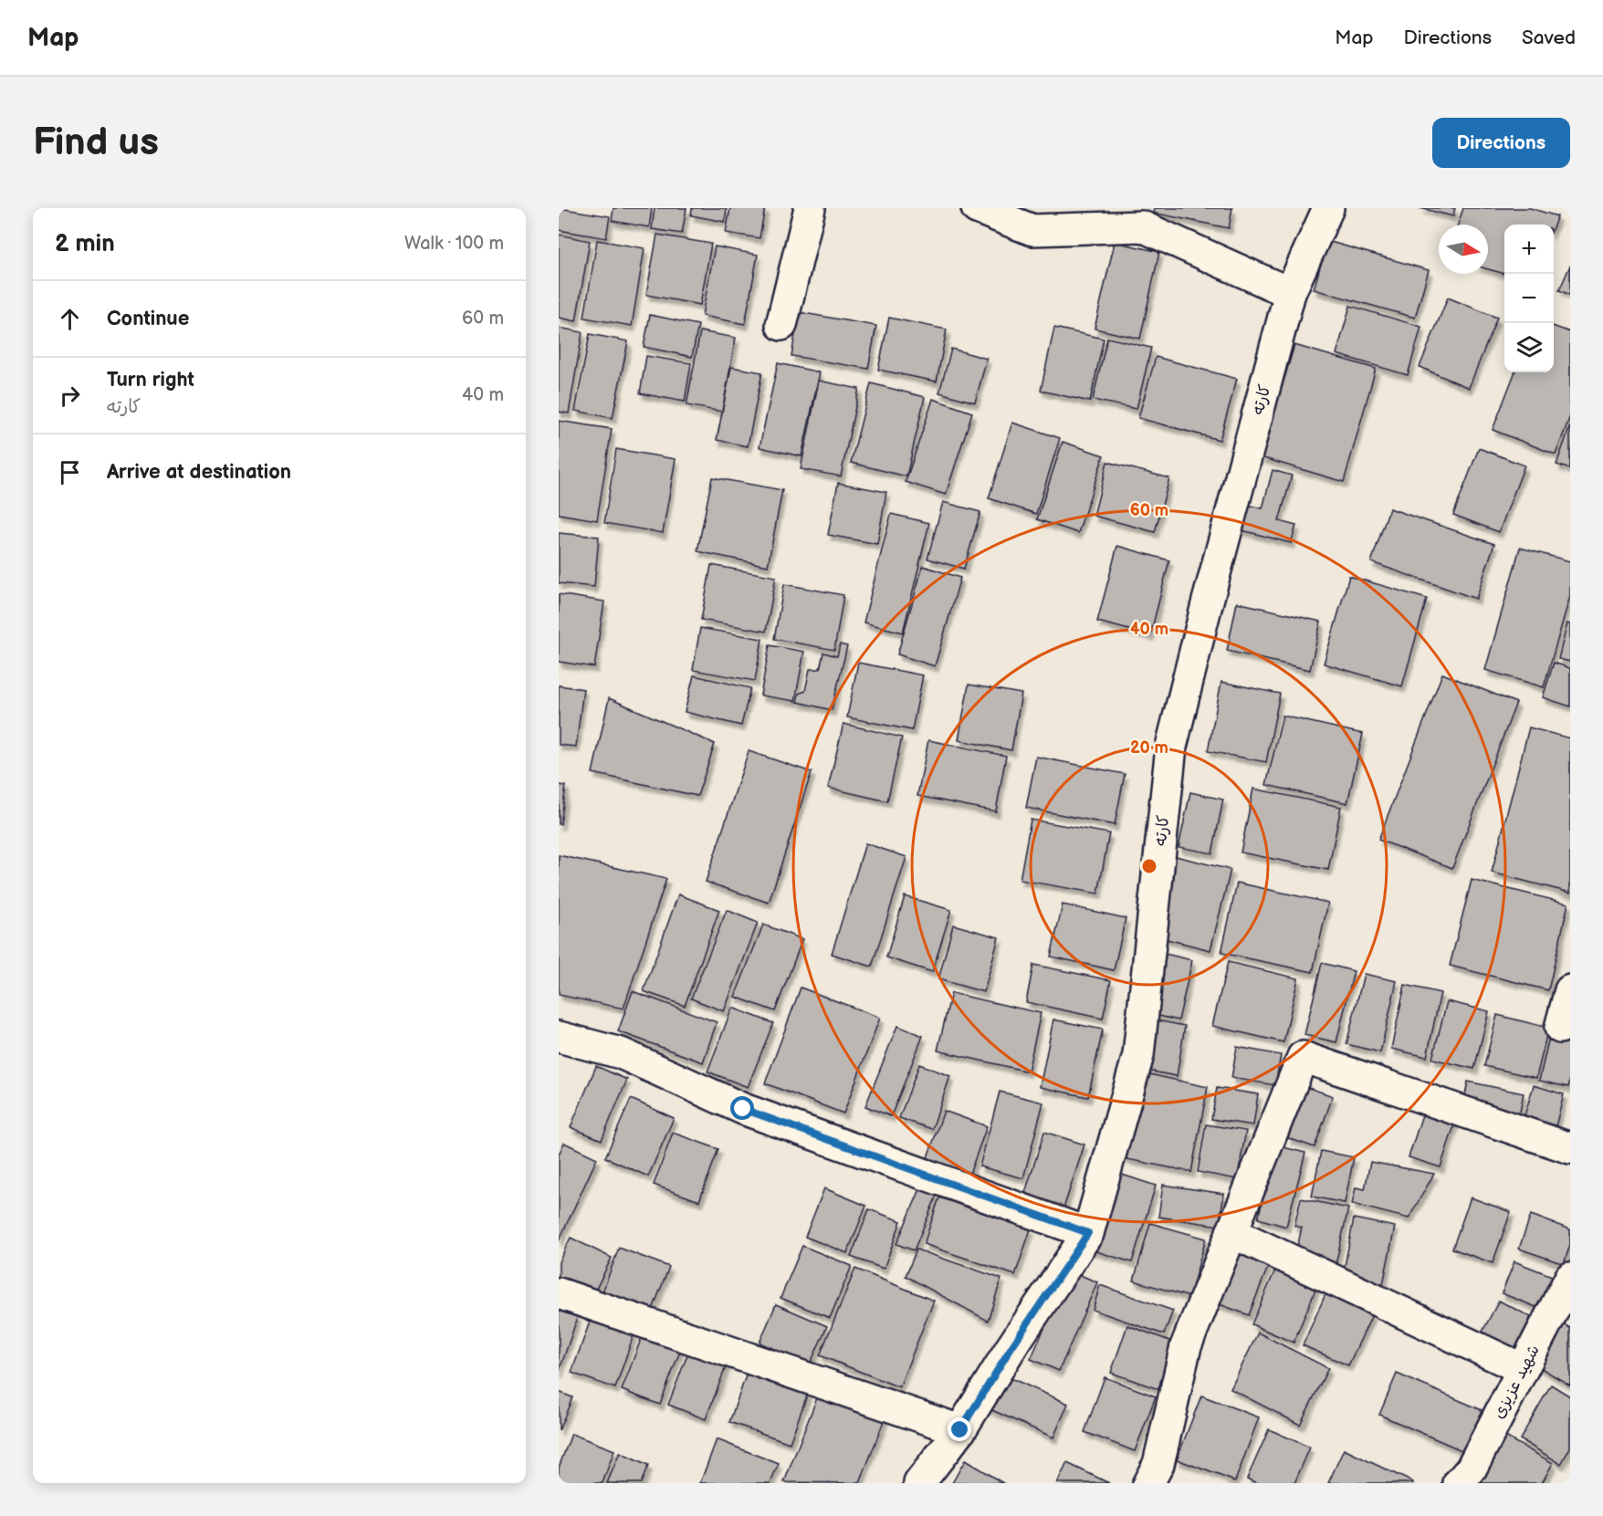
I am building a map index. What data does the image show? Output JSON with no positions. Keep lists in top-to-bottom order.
{
  "streets": {
    "street": ["کارته", "شهید عزیزی"]
  },
  "north": "right",
  "page": {
    "header": "Map",
    "nav": ["Map", "Directions", "Saved"],
    "buttons": "Directions",
    "title": "Find us",
    "heading": ["2 min", "Walk · 100 m"],
    "map_buttons": ["+", "−"],
    "list": [
      ["Continue", "60 m"],
      ["Turn right", "کارته", "40 m"],
      "Arrive at destination"
    ]
  },
  "rings": ["60 m", "40 m", "20 m"]
}
